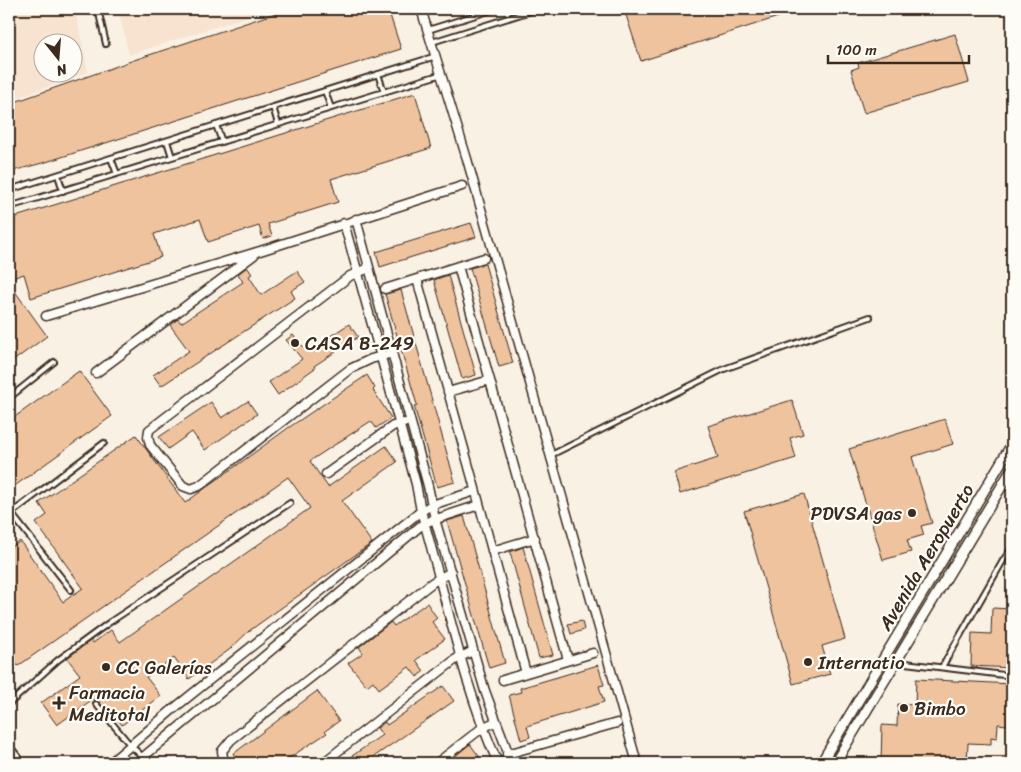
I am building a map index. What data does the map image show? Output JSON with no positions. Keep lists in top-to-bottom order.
{
  "streets": {
    "street": ["Avenida Aeropuerto"]
  },
  "places": {
    "other": [
      "CASA B-249",
      "PDVSA gas",
      "Internatio",
      "CC Galerías",
      "Bimbo"
    ],
    "health": ["Farmacia Meditotal"]
  },
  "scale_bar": "100 m",
  "north": "bottom"
}
